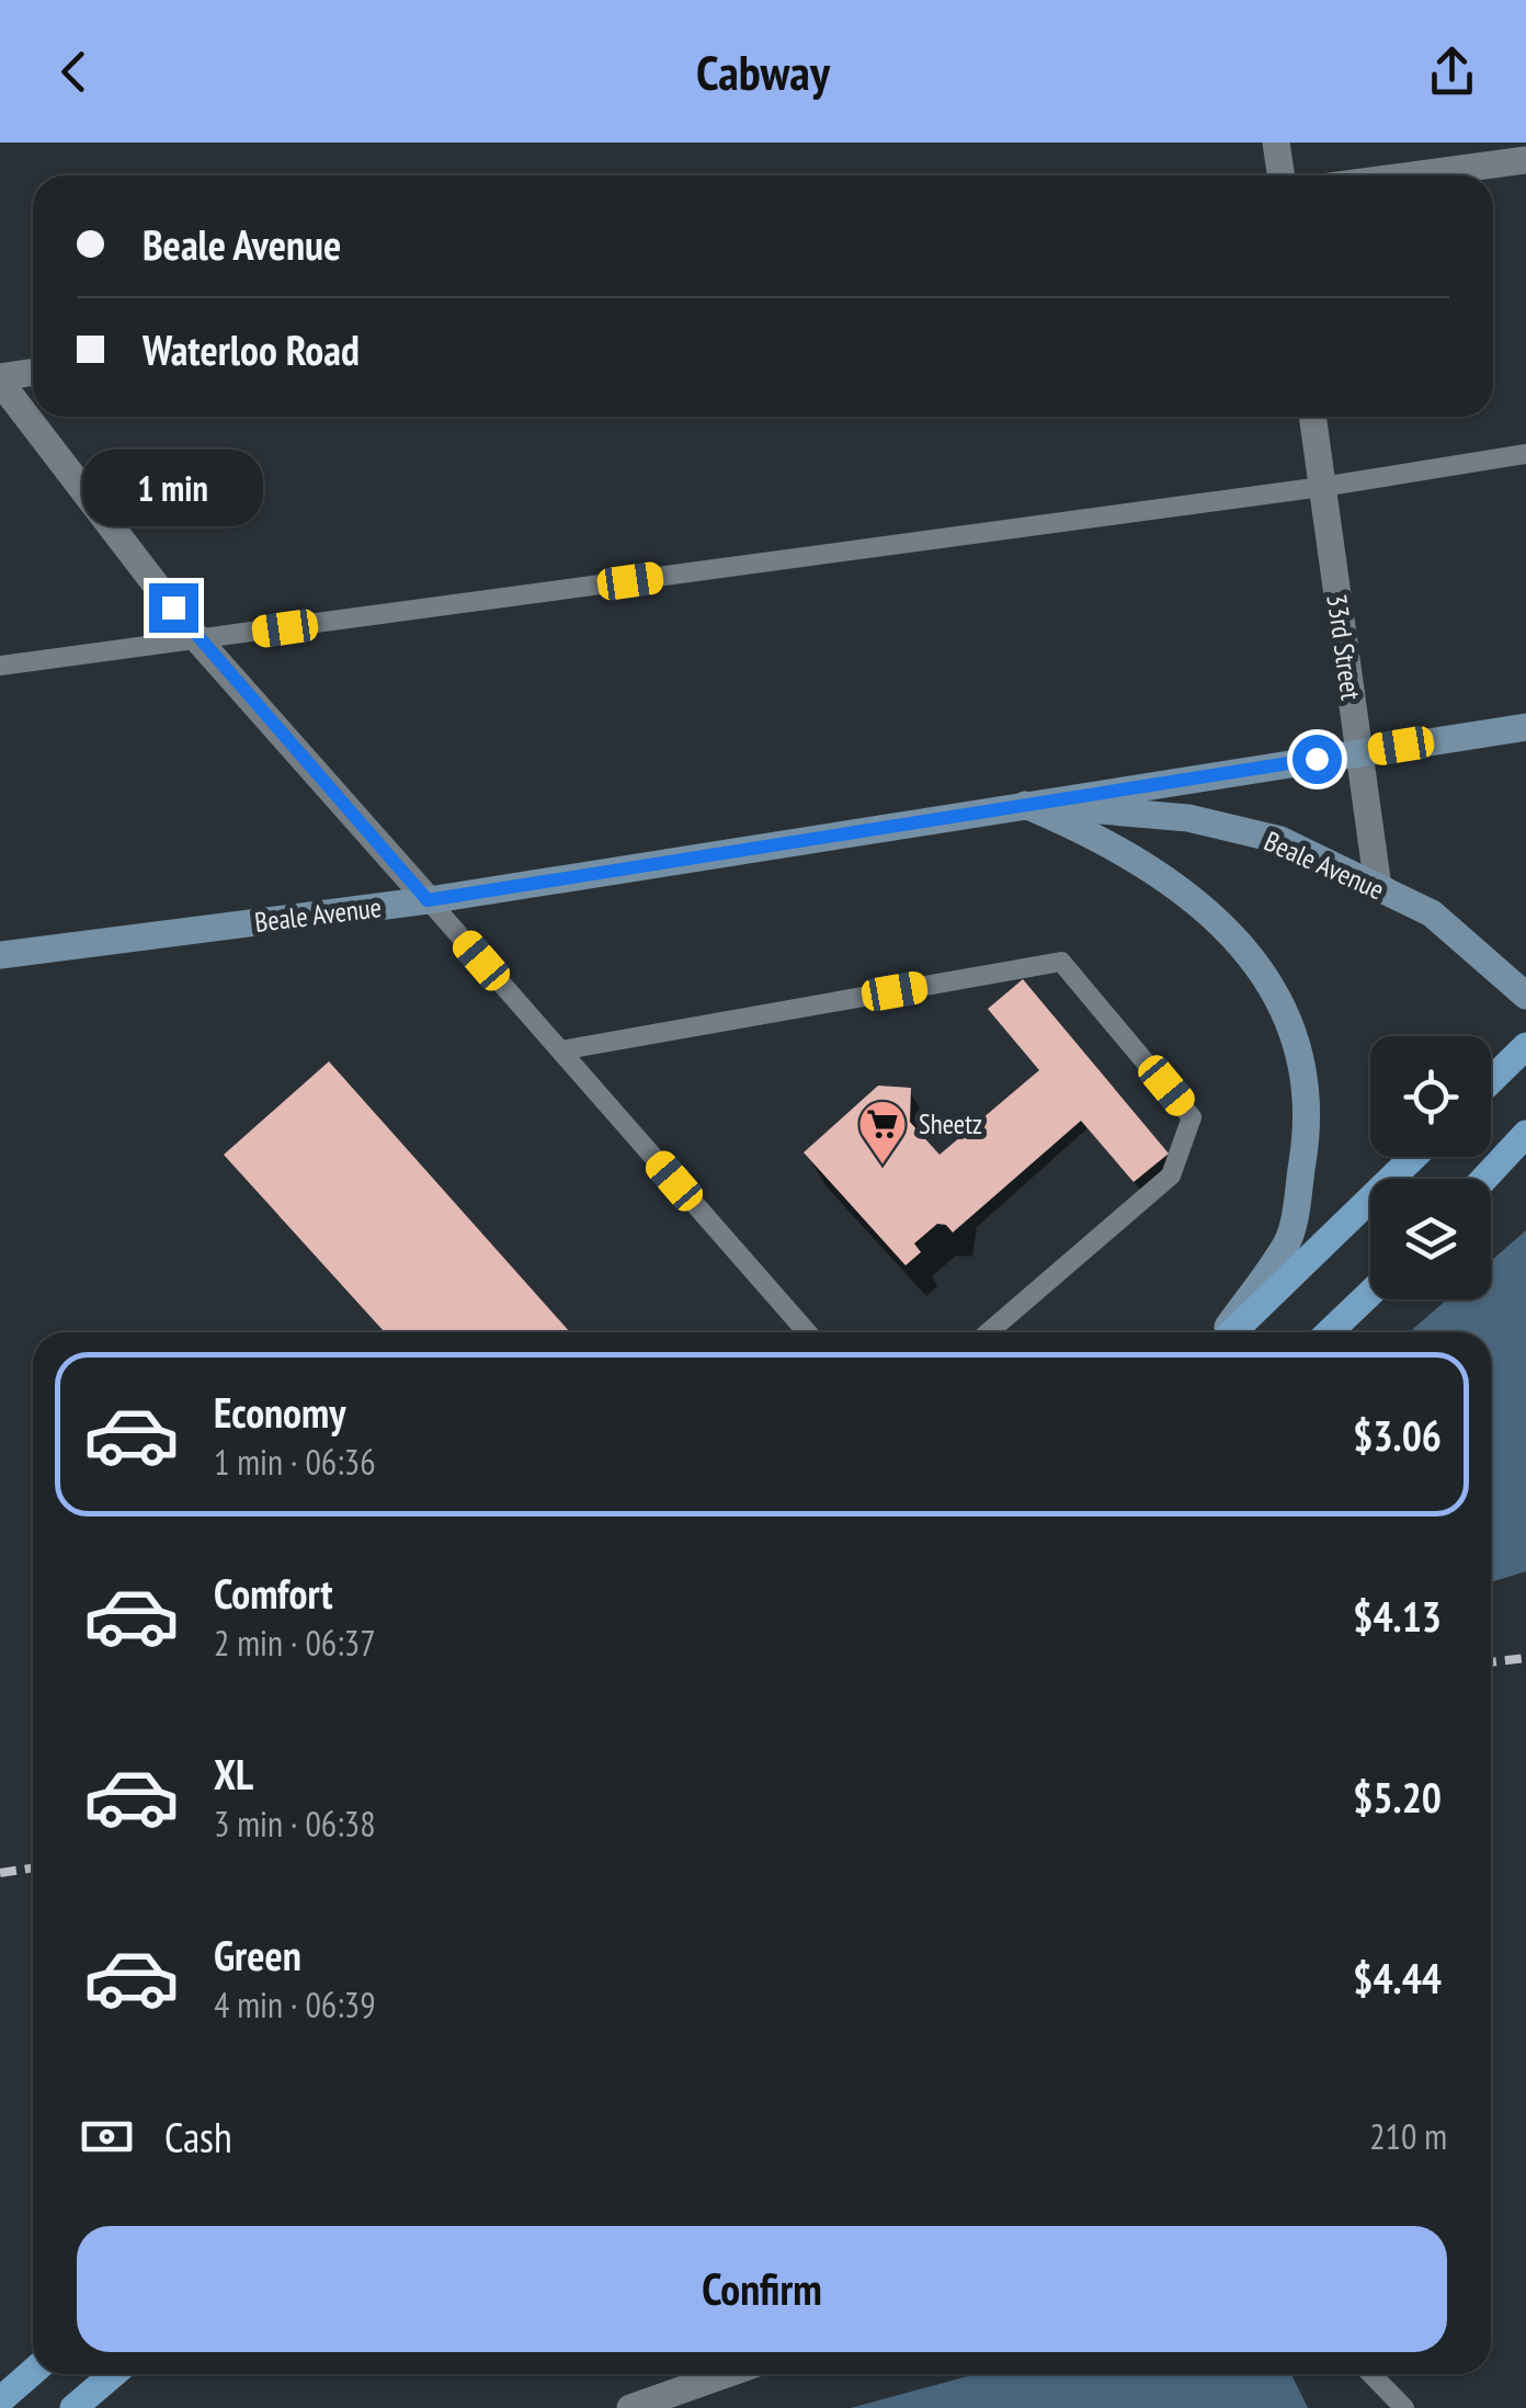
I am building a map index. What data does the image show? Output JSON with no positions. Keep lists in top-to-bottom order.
{
  "streets": {
    "main road": ["Beale Avenue"],
    "street": ["33rd Street"]
  },
  "crossings": [
    ["33rd Street", "Beale Avenue"]
  ],
  "places": {
    "supermarket": ["Sheetz"]
  },
  "page": {
    "header": "Cabway",
    "banner": ["Beale Avenue", "Waterloo Road"],
    "bubble": "1 min",
    "list": [
      {
        "name": "Economy",
        "note": "1 min · 06:36",
        "value": "$3.06"
      },
      {
        "name": "Comfort",
        "note": "2 min · 06:37",
        "value": "$4.13"
      },
      {
        "name": "XL",
        "note": "3 min · 06:38",
        "value": "$5.20"
      },
      {
        "name": "Green",
        "note": "4 min · 06:39",
        "value": "$4.44"
      }
    ],
    "pay": ["Cash", "210 m"],
    "buttons": "Confirm"
  }
}
